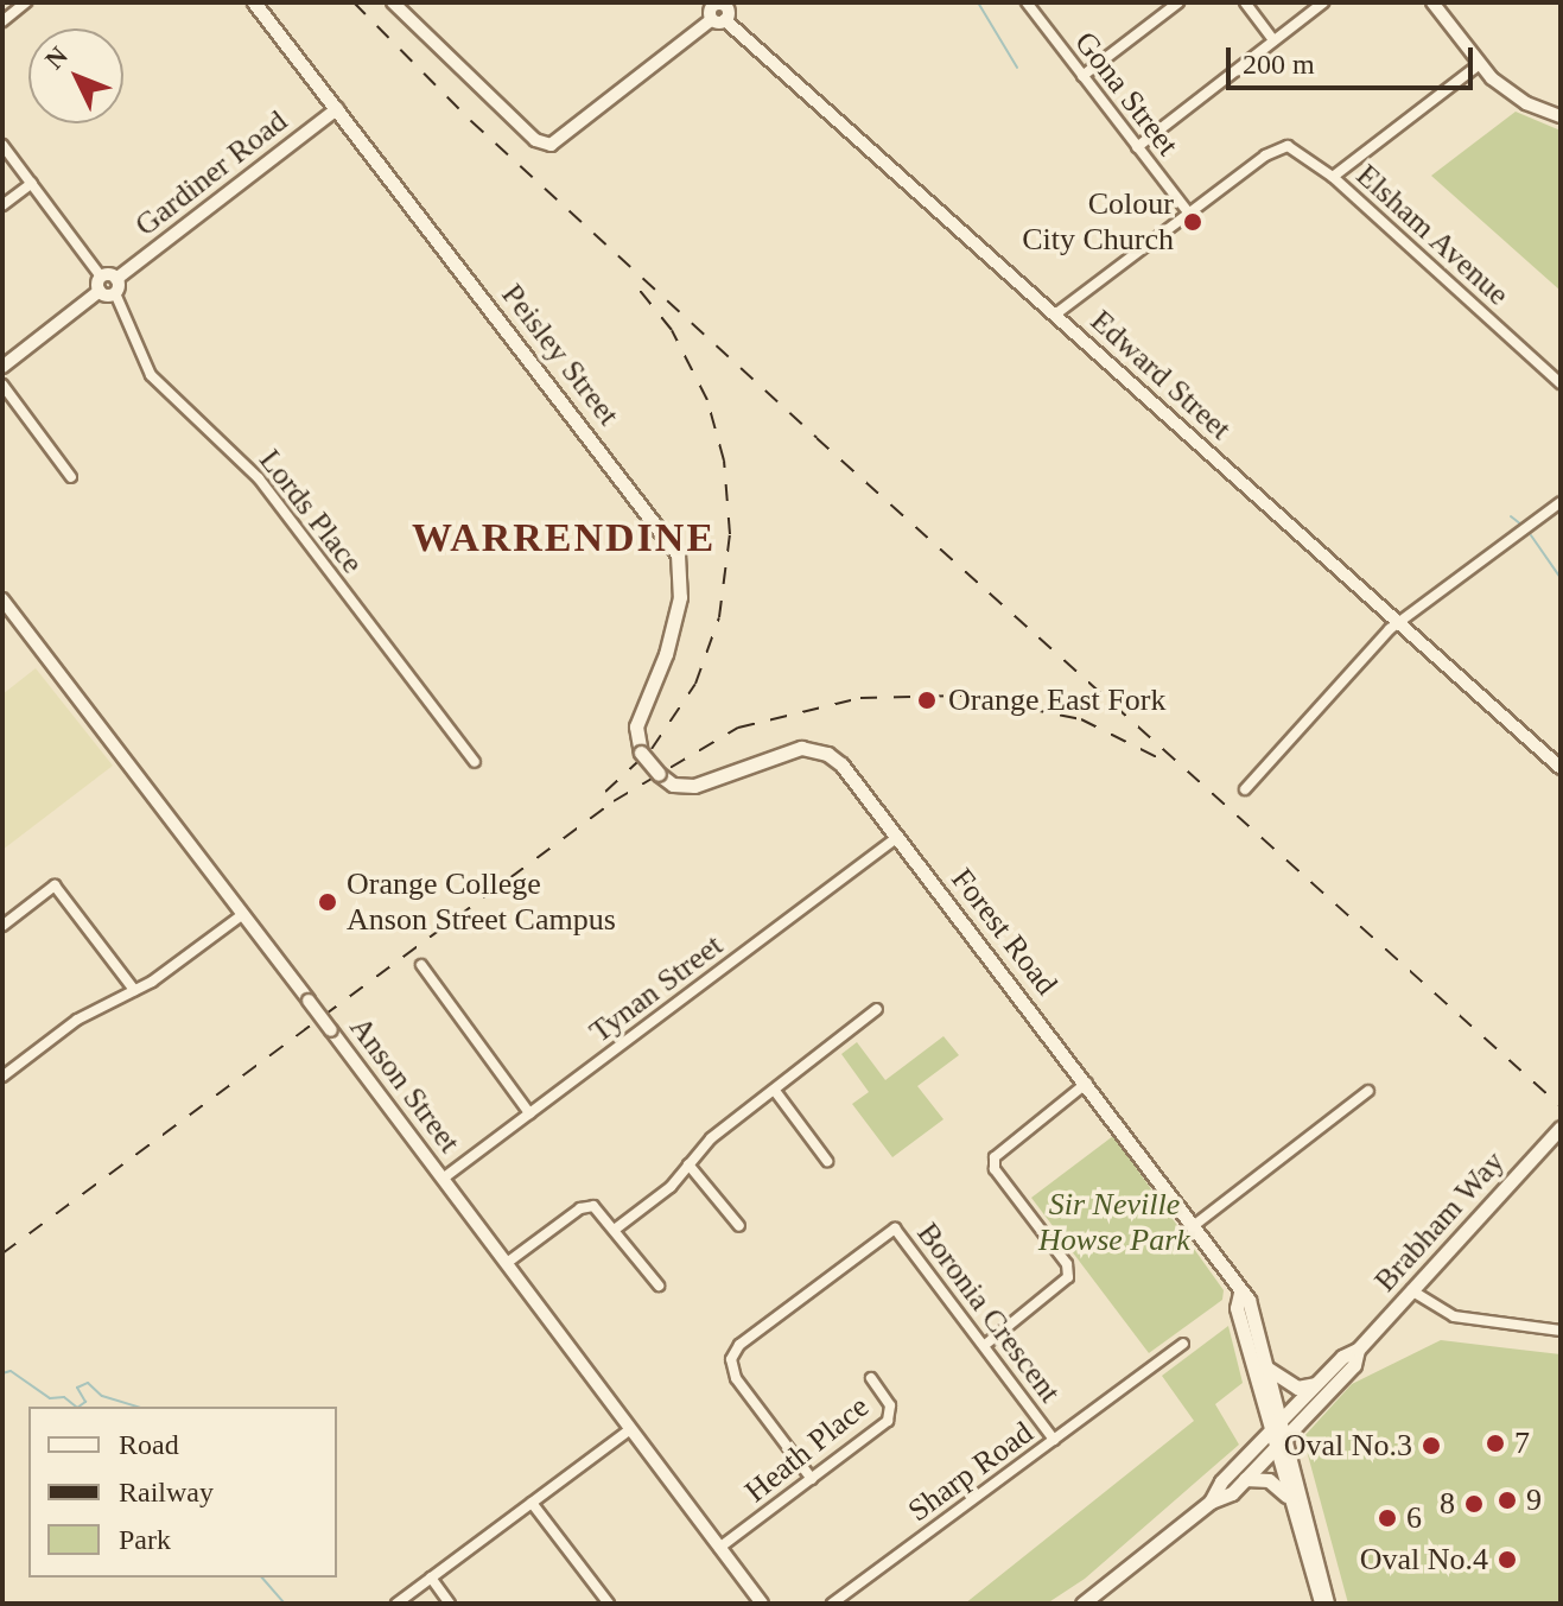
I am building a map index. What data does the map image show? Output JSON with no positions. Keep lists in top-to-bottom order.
{
  "streets": {
    "main road": ["Peisley Street", "Forest Road", "Brabham Way"],
    "street": [
      "Gona Street",
      "Gardiner Road",
      "Elsham Avenue",
      "Edward Street",
      "Lords Place",
      "Tynan Street",
      "Anson Street",
      "Boronia Crescent",
      "Heath Place",
      "Sharp Road"
    ]
  },
  "crossings": [
    ["Gona Street", "Elsham Avenue"],
    ["Gardiner Road", "Peisley Street"],
    ["Peisley Street", "Forest Road"],
    ["Forest Road", "Tynan Street"],
    ["Forest Road", "Brabham Way"],
    ["Tynan Street", "Anson Street"],
    ["Anson Street", "Heath Place"],
    ["Boronia Crescent", "Heath Place"],
    ["Boronia Crescent", "Sharp Road"]
  ],
  "districts": ["WARRENDINE"],
  "parks": ["Sir Neville Howse Park"],
  "places": [
    "Colour City Church",
    "Orange East Fork",
    "Orange College Anson Street Campus",
    "7",
    "Oval No.3",
    "9",
    "8",
    "6",
    "Oval No.4"
  ],
  "legend": ["Road", "Railway", "Park"],
  "scale_bar": "200 m",
  "north": "top left"
}
